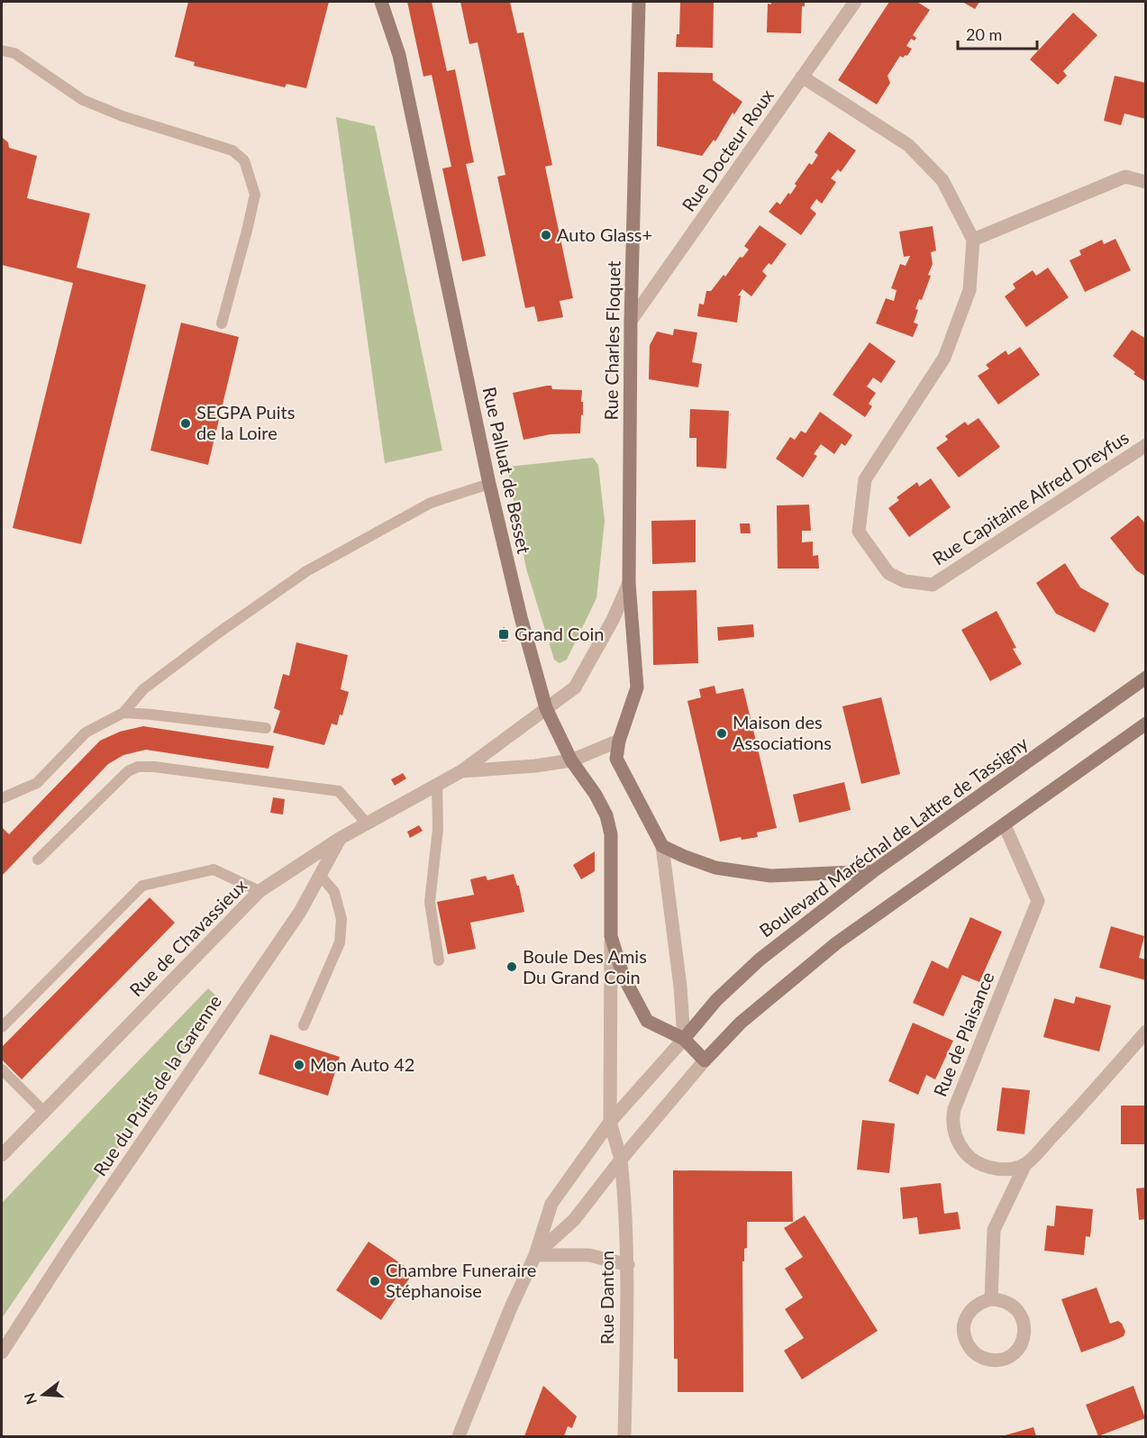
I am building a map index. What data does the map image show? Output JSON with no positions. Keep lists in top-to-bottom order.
{
  "streets": {
    "main road": ["Rue Charles Floquet", "Rue Palluat de Besset", "Boulevard Maréchal de Lattre de Tassigny"],
    "street": [
      "Rue Docteur Roux",
      "Rue Capitaine Alfred Dreyfus",
      "Rue de Chavassieux",
      "Rue de Plaisance",
      "Rue du Puits de la Garenne",
      "Rue Danton"
    ]
  },
  "crossings": [
    ["Rue Docteur Roux", "Rue Charles Floquet"],
    ["Rue Charles Floquet", "Rue Palluat de Besset"],
    ["Rue Charles Floquet", "Rue de Chavassieux"],
    ["Rue Palluat de Besset", "Boulevard Maréchal de Lattre de Tassigny"],
    ["Rue Palluat de Besset", "Rue de Chavassieux"],
    ["Rue Palluat de Besset", "Rue Danton"],
    ["Boulevard Maréchal de Lattre de Tassigny", "Rue de Plaisance"],
    ["Boulevard Maréchal de Lattre de Tassigny", "Rue Danton"],
    ["Rue de Chavassieux", "Rue du Puits de la Garenne"]
  ],
  "places": {
    "other": [
      "Auto Glass+",
      "SEGPA Puits de la Loire",
      "Maison des Associations",
      "Boule Des Amis Du Grand Coin",
      "Mon Auto 42",
      "Chambre Funeraire Stéphanoise"
    ],
    "transit": ["Grand Coin"]
  },
  "scale_bar": "20 m",
  "north": "left"
}
